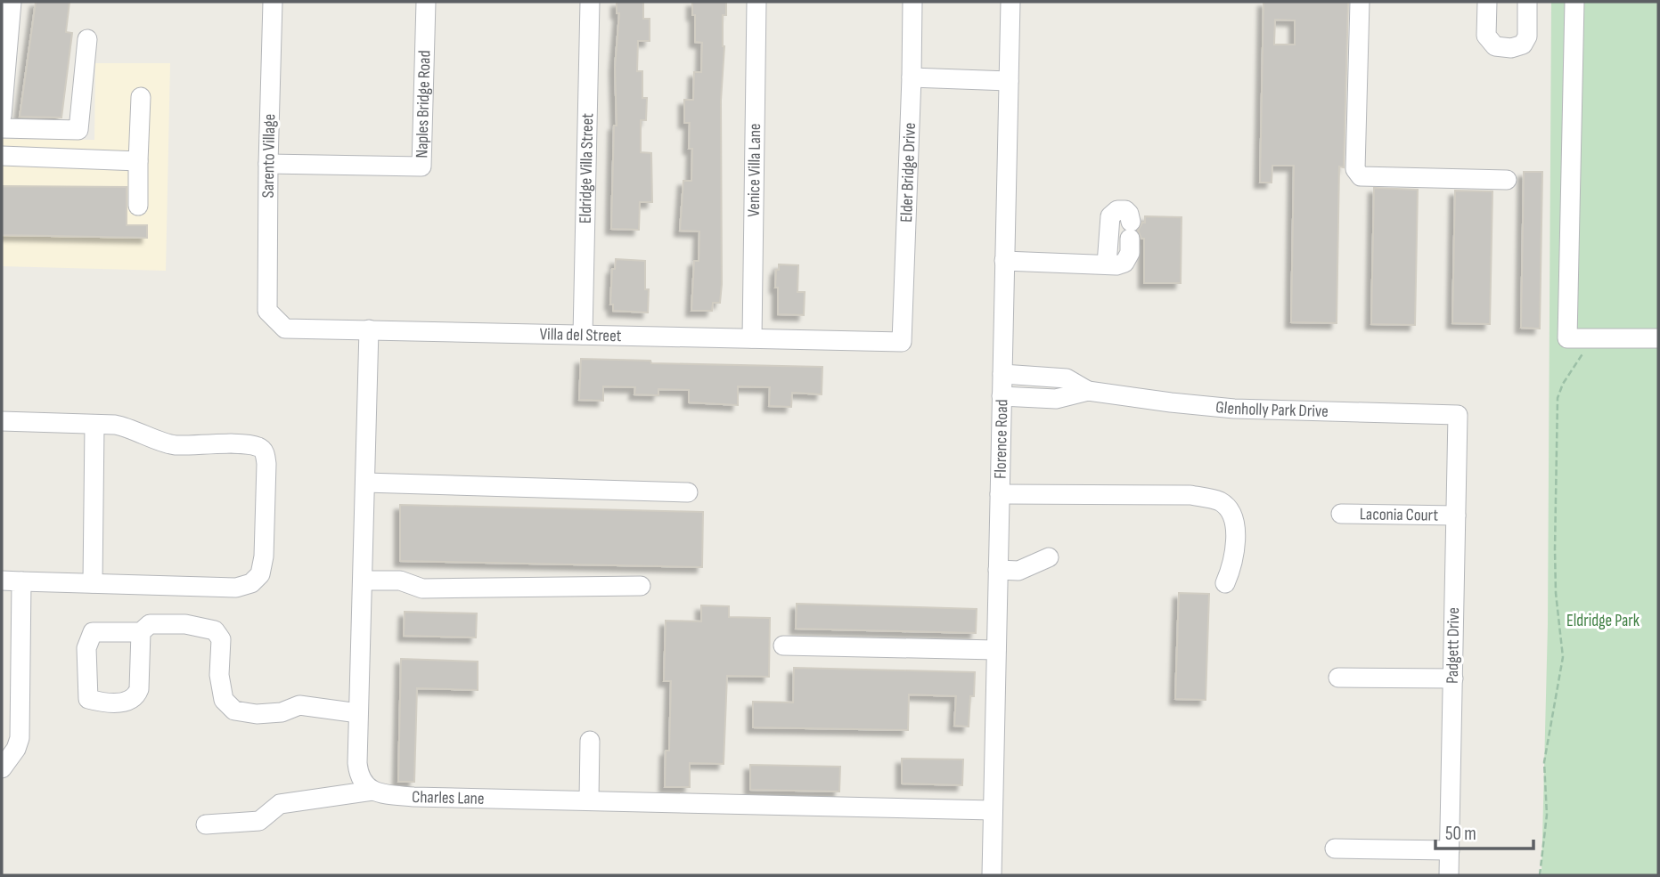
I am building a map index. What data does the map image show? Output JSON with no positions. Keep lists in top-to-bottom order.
{
  "streets": {
    "street": [
      "Naples Bridge Road",
      "Sarento Village",
      "Eldridge Villa Street",
      "Venice Villa Lane",
      "Elder Bridge Drive",
      "Villa del Street",
      "Glenholly Park Drive",
      "Florence Road",
      "Laconia Court",
      "Padgett Drive",
      "Charles Lane"
    ]
  },
  "crossings": [
    ["Naples Bridge Road", "Sarento Village"],
    ["Sarento Village", "Villa del Street"],
    ["Eldridge Villa Street", "Villa del Street"],
    ["Venice Villa Lane", "Villa del Street"],
    ["Elder Bridge Drive", "Villa del Street"],
    ["Glenholly Park Drive", "Florence Road"],
    ["Glenholly Park Drive", "Padgett Drive"],
    ["Florence Road", "Charles Lane"],
    ["Laconia Court", "Padgett Drive"]
  ],
  "parks": ["Eldridge Park"],
  "scale_bar": "50 m"
}
